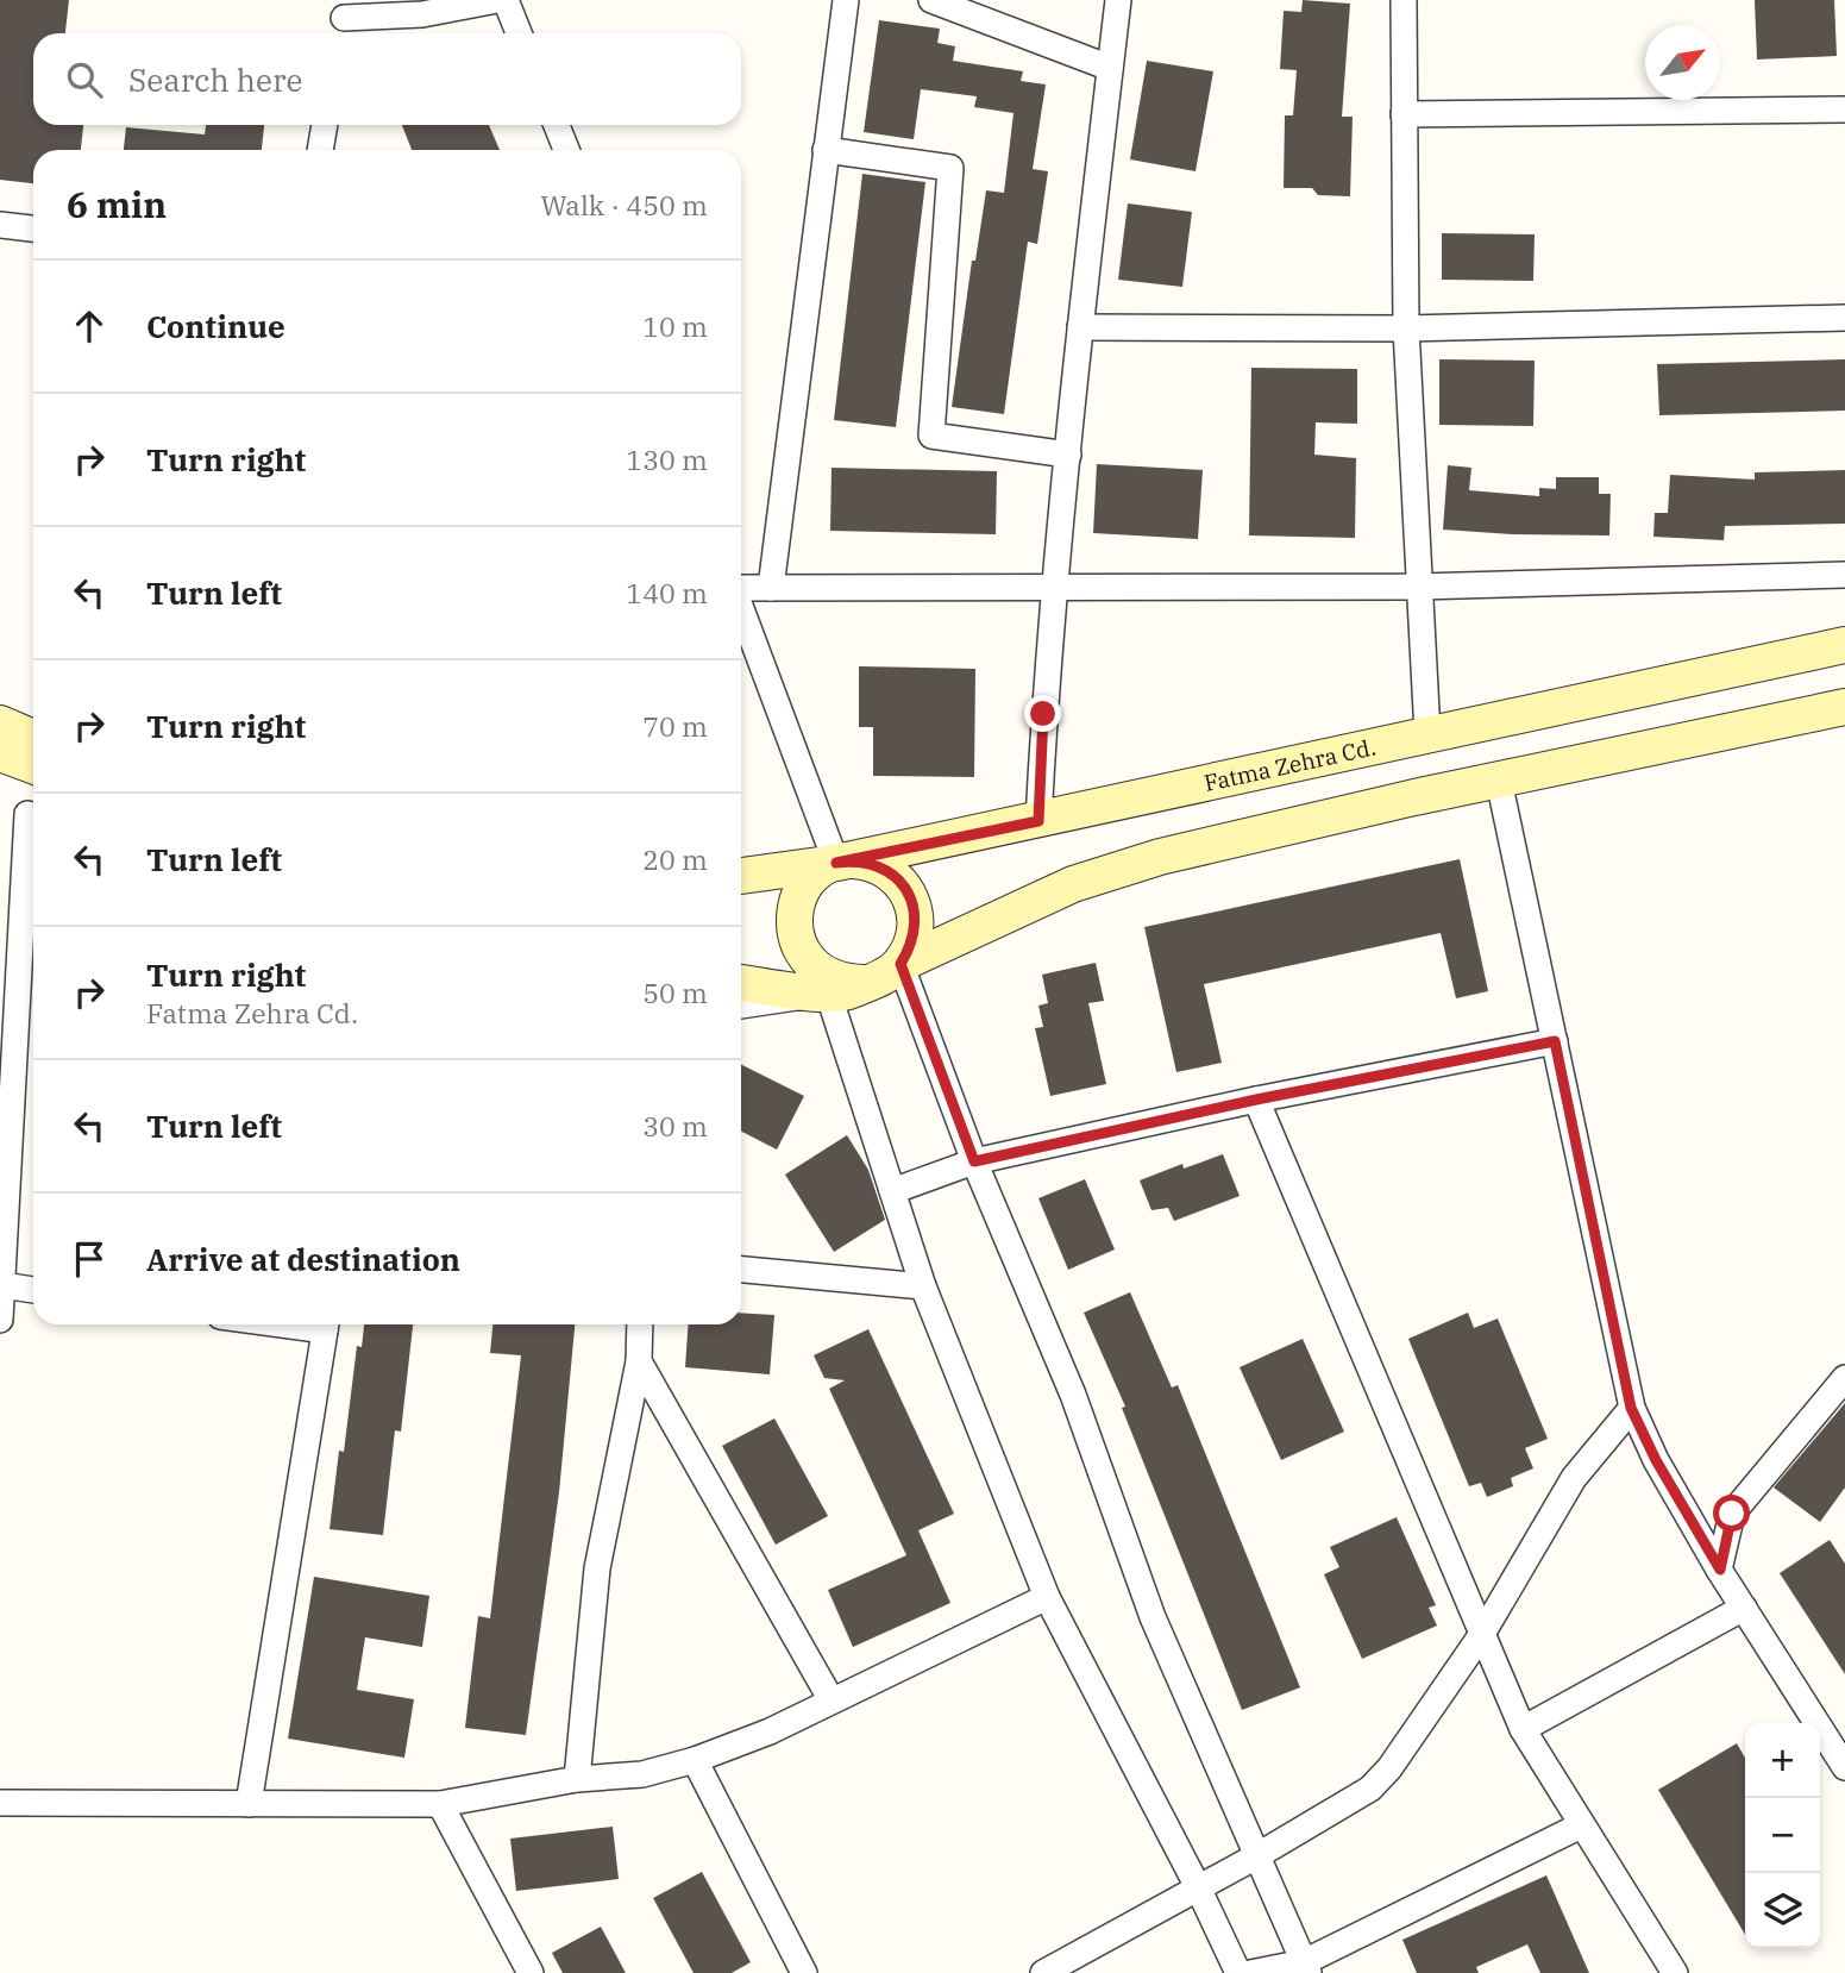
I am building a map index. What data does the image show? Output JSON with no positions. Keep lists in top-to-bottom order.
{
  "streets": {
    "main road": ["Fatma Zehra Cd."]
  },
  "north": "top right",
  "page": {
    "search": "Search here",
    "heading": ["6 min", "Walk · 450 m"],
    "list": [
      ["Continue", "10 m"],
      ["Turn right", "130 m"],
      ["Turn left", "140 m"],
      ["Turn right", "70 m"],
      ["Turn left", "20 m"],
      ["Turn right", "Fatma Zehra Cd.", "50 m"],
      ["Turn left", "30 m"],
      "Arrive at destination"
    ],
    "map_buttons": ["+", "−"]
  }
}
